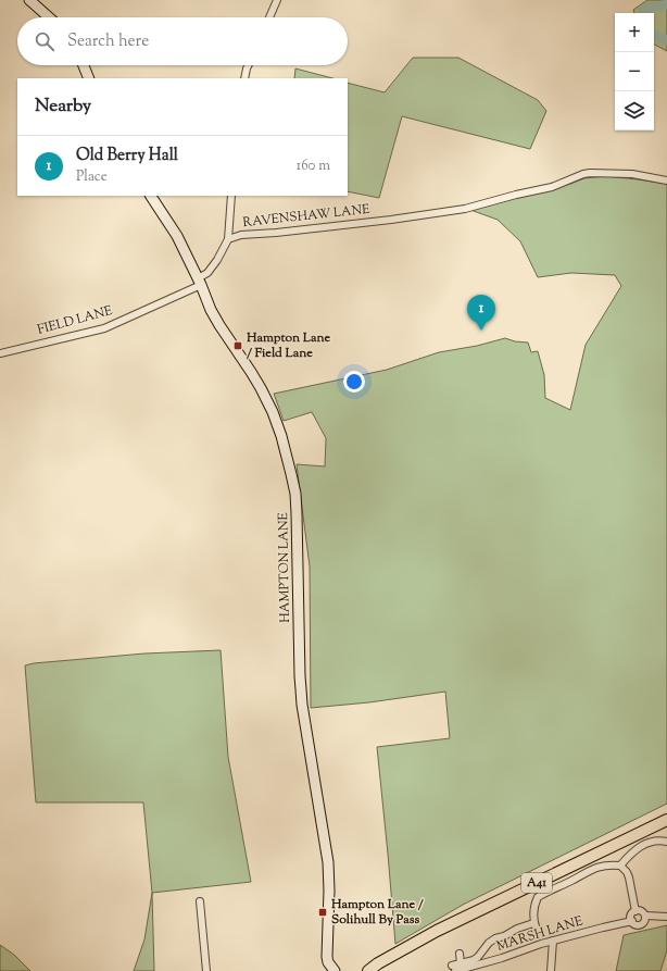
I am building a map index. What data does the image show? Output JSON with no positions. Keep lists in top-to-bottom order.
{
  "streets": {
    "highway": ["A41"],
    "main road": ["HAMPTON LANE"],
    "street": ["RAVENSHAW LANE", "FIELD LANE", "MARSH LANE"]
  },
  "crossings": [
    ["RAVENSHAW LANE", "FIELD LANE"],
    ["RAVENSHAW LANE", "HAMPTON LANE"],
    ["FIELD LANE", "HAMPTON LANE"]
  ],
  "places": {
    "transit": ["Hampton Lane / Field Lane", "Hampton Lane / Solihull By Pass"]
  },
  "page": {
    "map_buttons": ["+", "−"],
    "search": "Search here",
    "heading": "Nearby",
    "list": [
      {
        "mark": "1",
        "name": "Old Berry Hall",
        "note": "Place",
        "value": "160 m"
      }
    ],
    "pins": "1"
  }
}
